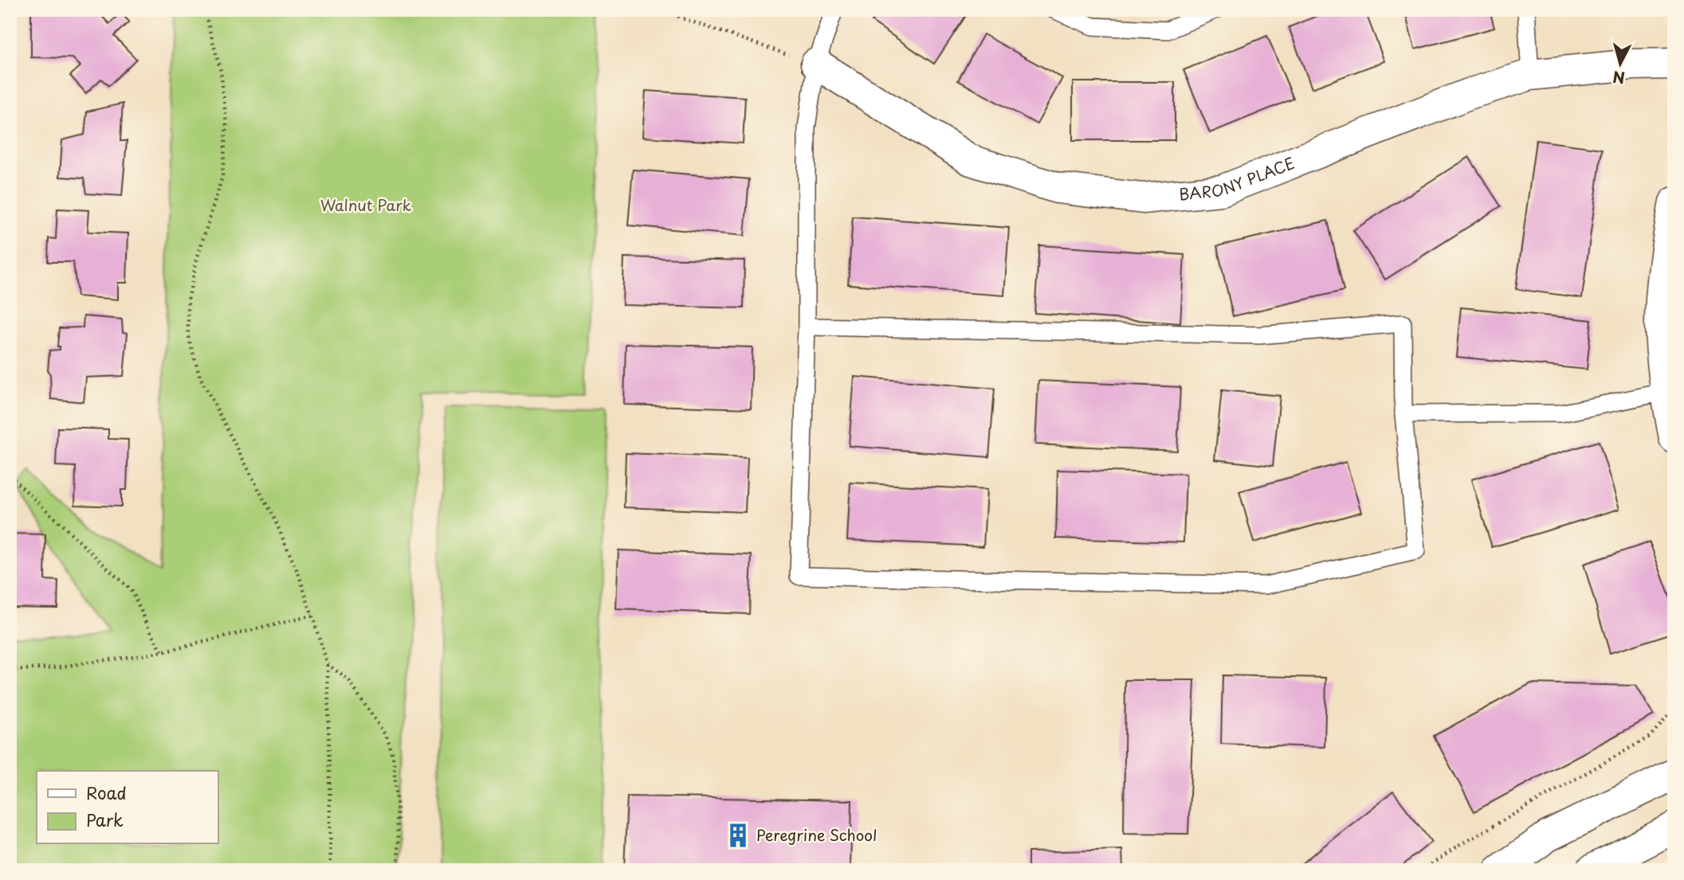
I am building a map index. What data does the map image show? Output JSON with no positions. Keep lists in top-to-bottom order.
{
  "streets": {
    "street": ["BARONY PLACE"]
  },
  "parks": ["Walnut Park"],
  "places": {
    "building": ["Peregrine School"]
  },
  "legend": ["Road", "Park"],
  "north": "bottom"
}
